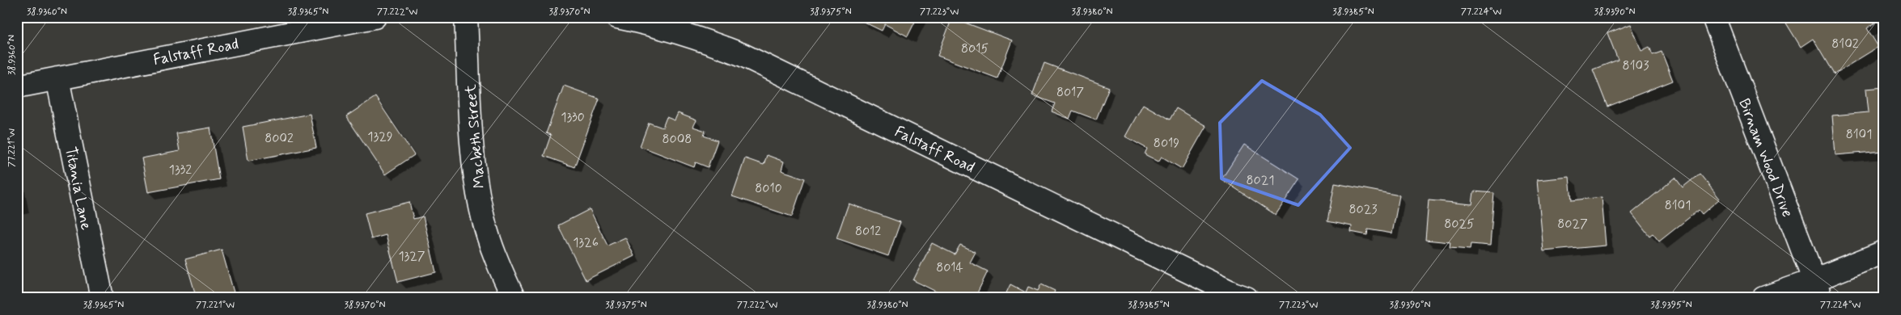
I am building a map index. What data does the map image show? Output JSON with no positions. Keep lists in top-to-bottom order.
{
  "streets": {
    "street": [
      "Falstaff Road",
      "Macbeth Street",
      "Birnam Wood Drive",
      "Titania Lane"
    ]
  },
  "crossings": [
    ["Falstaff Road", "Titania Lane"]
  ],
  "house_numbers": [
    "8102",
    "8015",
    "8103",
    "8017",
    "1330",
    "8101",
    "1329",
    "8002",
    "8008",
    "8019",
    "1332",
    "8021",
    "8010",
    "8101",
    "8023",
    "8025",
    "8027",
    "8012",
    "1326",
    "1327",
    "8014"
  ],
  "coordinates": [
    "38.9360°N",
    "38.9365°N",
    "77.222°W",
    "38.9370°N",
    "38.9375°N",
    "77.223°W",
    "38.9380°N",
    "38.9385°N",
    "77.224°W",
    "38.9390°N",
    "77.221°W",
    "38.9395°N"
  ]
}
